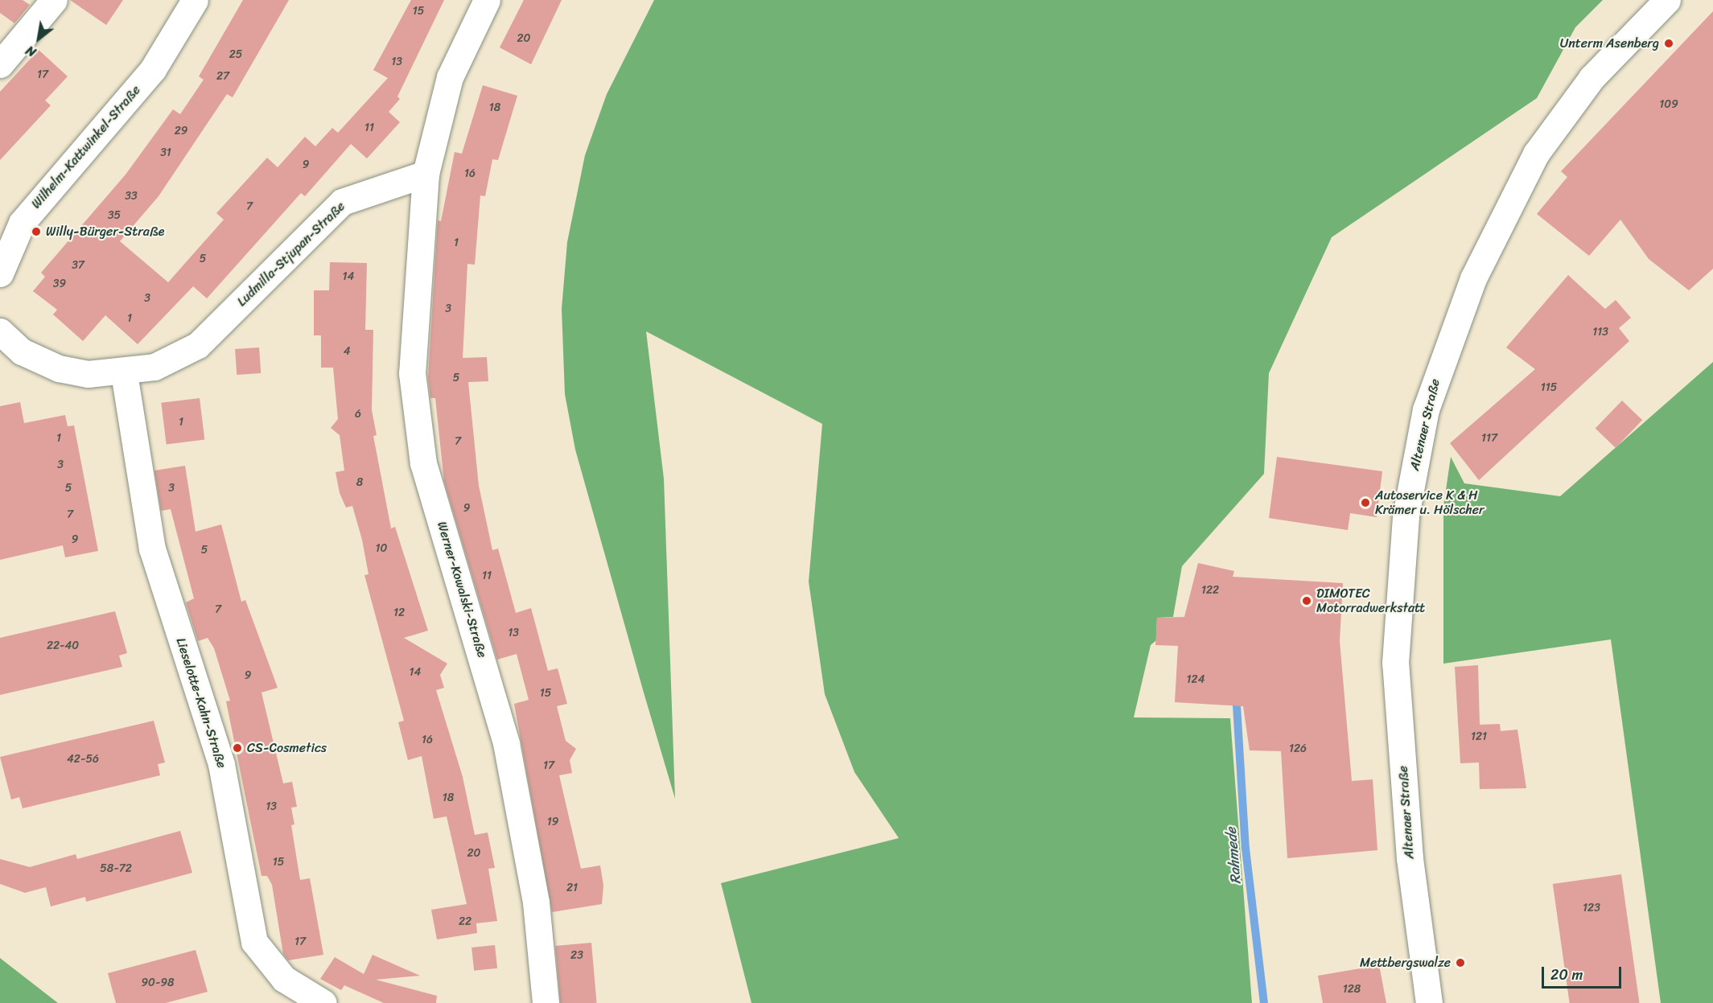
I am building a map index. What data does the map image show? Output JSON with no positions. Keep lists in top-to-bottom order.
{
  "streets": {
    "street": [
      "Wilhelm-Kattwinkel-Straße",
      "Ludmilla-Stjupan-Straße",
      "Altenaer Straße",
      "Werner-Kowalski-Straße",
      "Lieselotte-Kahn-Straße"
    ]
  },
  "crossings": [
    ["Ludmilla-Stjupan-Straße", "Werner-Kowalski-Straße"],
    ["Ludmilla-Stjupan-Straße", "Lieselotte-Kahn-Straße"]
  ],
  "water": ["Rahmede"],
  "places": [
    "Unterm Asenberg",
    "Willy-Bürger-Straße",
    "Autoservice K & H Krämer u. Hölscher",
    "DIMOTEC Motorradwerkstatt",
    "CS-Cosmetics",
    "Mettbergswalze"
  ],
  "house_numbers": [
    "15",
    "20",
    "25",
    "13",
    "17",
    "27",
    "109",
    "18",
    "11",
    "29",
    "31",
    "9",
    "16",
    "33",
    "7",
    "35",
    "1",
    "5",
    "37",
    "14",
    "39",
    "3",
    "3",
    "1",
    "113",
    "4",
    "5",
    "115",
    "6",
    "1",
    "1",
    "117",
    "7",
    "3",
    "8",
    "5",
    "3",
    "9",
    "7",
    "9",
    "10",
    "5",
    "11",
    "122",
    "7",
    "12",
    "13",
    "22-40",
    "14",
    "9",
    "124",
    "15",
    "121",
    "16",
    "126",
    "42-56",
    "17",
    "18",
    "13",
    "19",
    "20",
    "15",
    "58-72",
    "21",
    "123",
    "22",
    "17",
    "23",
    "90-98",
    "128"
  ],
  "scale_bar": "20 m",
  "north": "bottom left"
}
